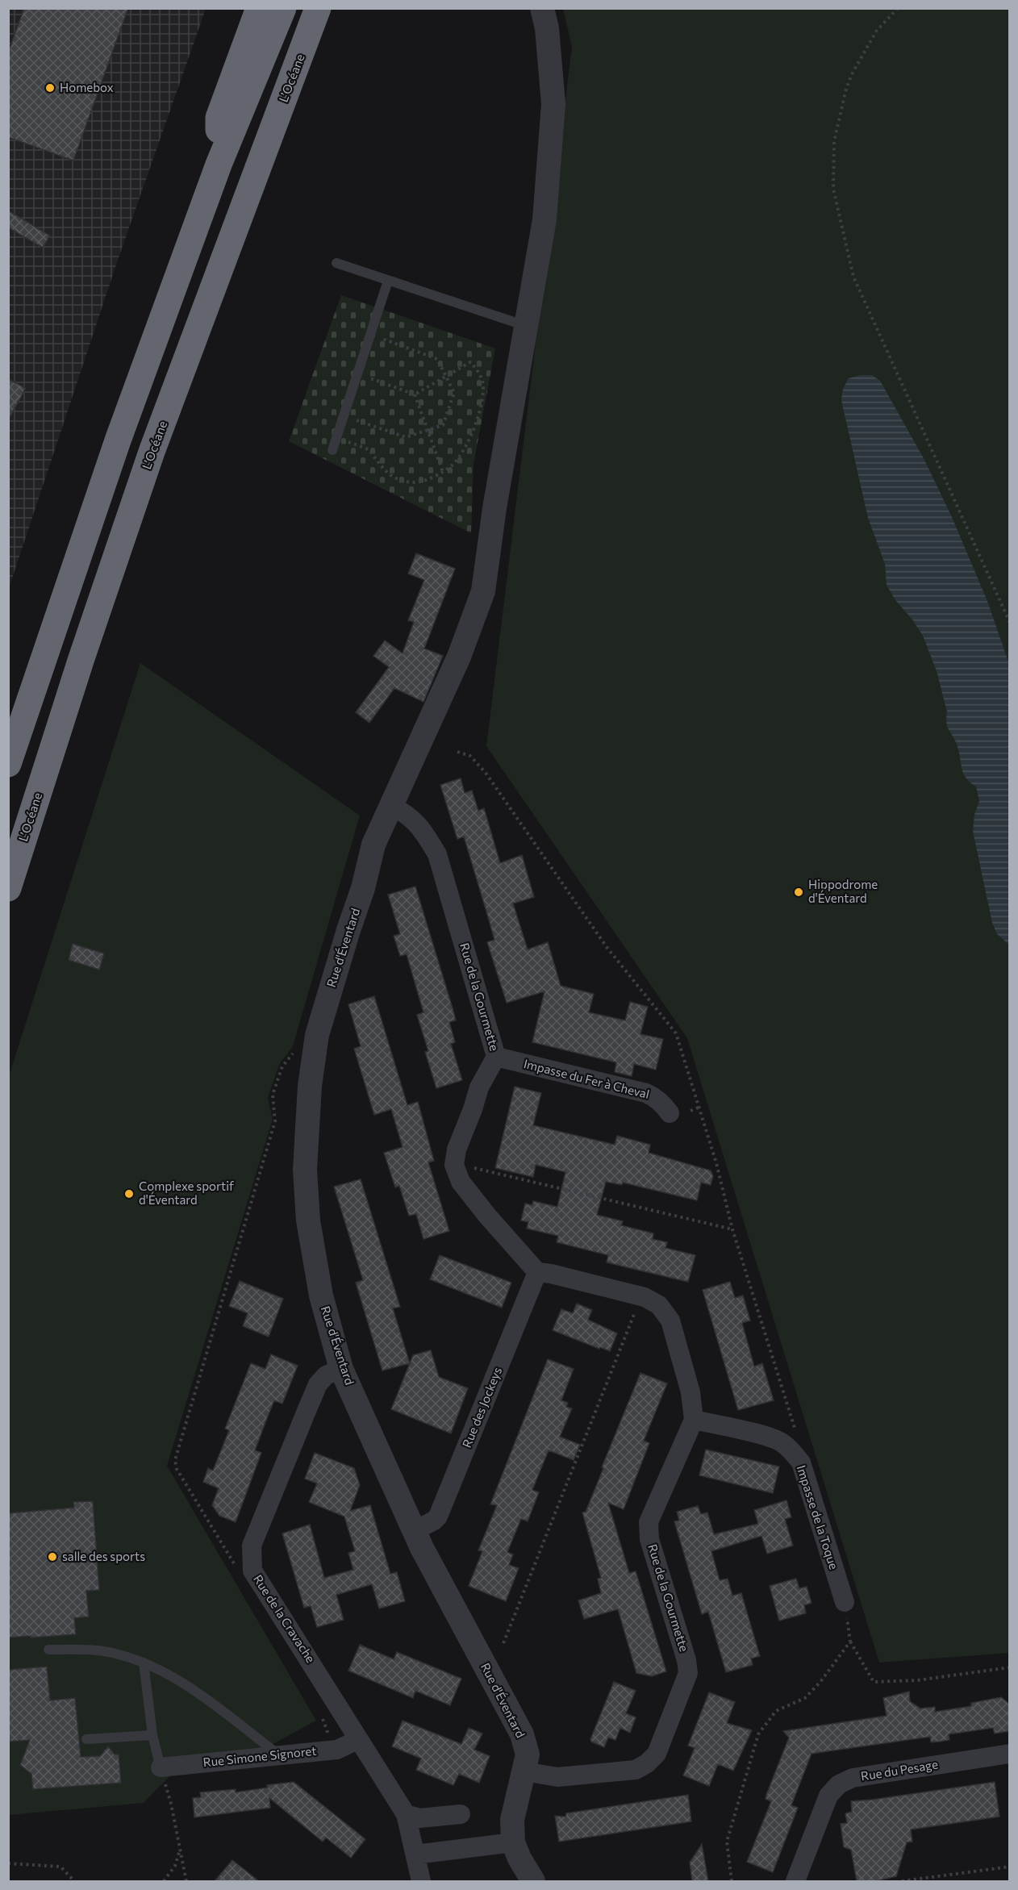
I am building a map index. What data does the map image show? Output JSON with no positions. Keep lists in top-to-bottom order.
{
  "streets": {
    "highway": ["L’Océane"],
    "street": [
      "Rue d'Éventard",
      "Rue de la Gourmette",
      "Impasse du Fer à Cheval",
      "Rue des Jockeys",
      "Impasse de la Toque",
      "Rue de la Cravache",
      "Rue Simone Signoret",
      "Rue du Pesage"
    ]
  },
  "crossings": [
    ["Rue d'Éventard", "Rue de la Gourmette"],
    ["Rue d'Éventard", "Rue des Jockeys"],
    ["Rue d'Éventard", "Rue de la Cravache"],
    ["Rue de la Gourmette", "Impasse du Fer à Cheval"],
    ["Rue de la Gourmette", "Rue des Jockeys"],
    ["Rue de la Gourmette", "Impasse de la Toque"],
    ["Rue de la Cravache", "Rue Simone Signoret"]
  ],
  "places": [
    "Homebox",
    "Hippodrome d'Éventard",
    "Complexe sportif d'Éventard",
    "salle des sports"
  ]
}
